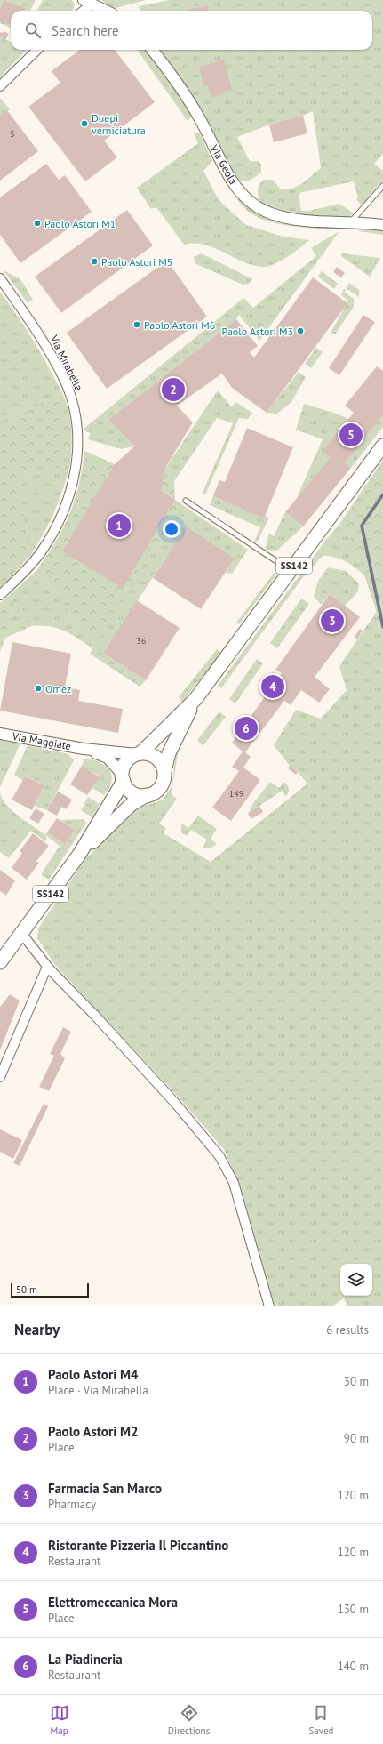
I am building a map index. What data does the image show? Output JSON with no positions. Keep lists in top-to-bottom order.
{
  "streets": {
    "main road": ["SS142"],
    "street": ["Via Geola", "Via Mirabella", "Via Maggiate"]
  },
  "crossings": [
    ["SS142", "Via Maggiate"]
  ],
  "places": [
    "Duepi verniciatura",
    "Paolo Astori M1",
    "Paolo Astori M5",
    "Paolo Astori M6",
    "Paolo Astori M3",
    "Omez"
  ],
  "house_numbers": ["5", "36", "149"],
  "scale_bar": "50 m",
  "page": {
    "search": "Search here",
    "pins": [
      "2",
      "5",
      "1",
      "3",
      "4",
      "6"
    ],
    "scale": "50 m",
    "heading": ["Nearby", "6 results"],
    "list": [
      {
        "mark": "1",
        "name": "Paolo Astori M4",
        "note": "Place · Via Mirabella",
        "value": "30 m"
      },
      {
        "mark": "2",
        "name": "Paolo Astori M2",
        "note": "Place",
        "value": "90 m"
      },
      {
        "mark": "3",
        "name": "Farmacia San Marco",
        "note": "Pharmacy",
        "value": "120 m"
      },
      {
        "mark": "4",
        "name": "Ristorante Pizzeria Il Piccantino",
        "note": "Restaurant",
        "value": "120 m"
      },
      {
        "mark": "5",
        "name": "Elettromeccanica Mora",
        "note": "Place",
        "value": "130 m"
      },
      {
        "mark": "6",
        "name": "La Piadineria",
        "note": "Restaurant",
        "value": "140 m"
      }
    ],
    "nav": ["Map", "Directions", "Saved"]
  }
}
